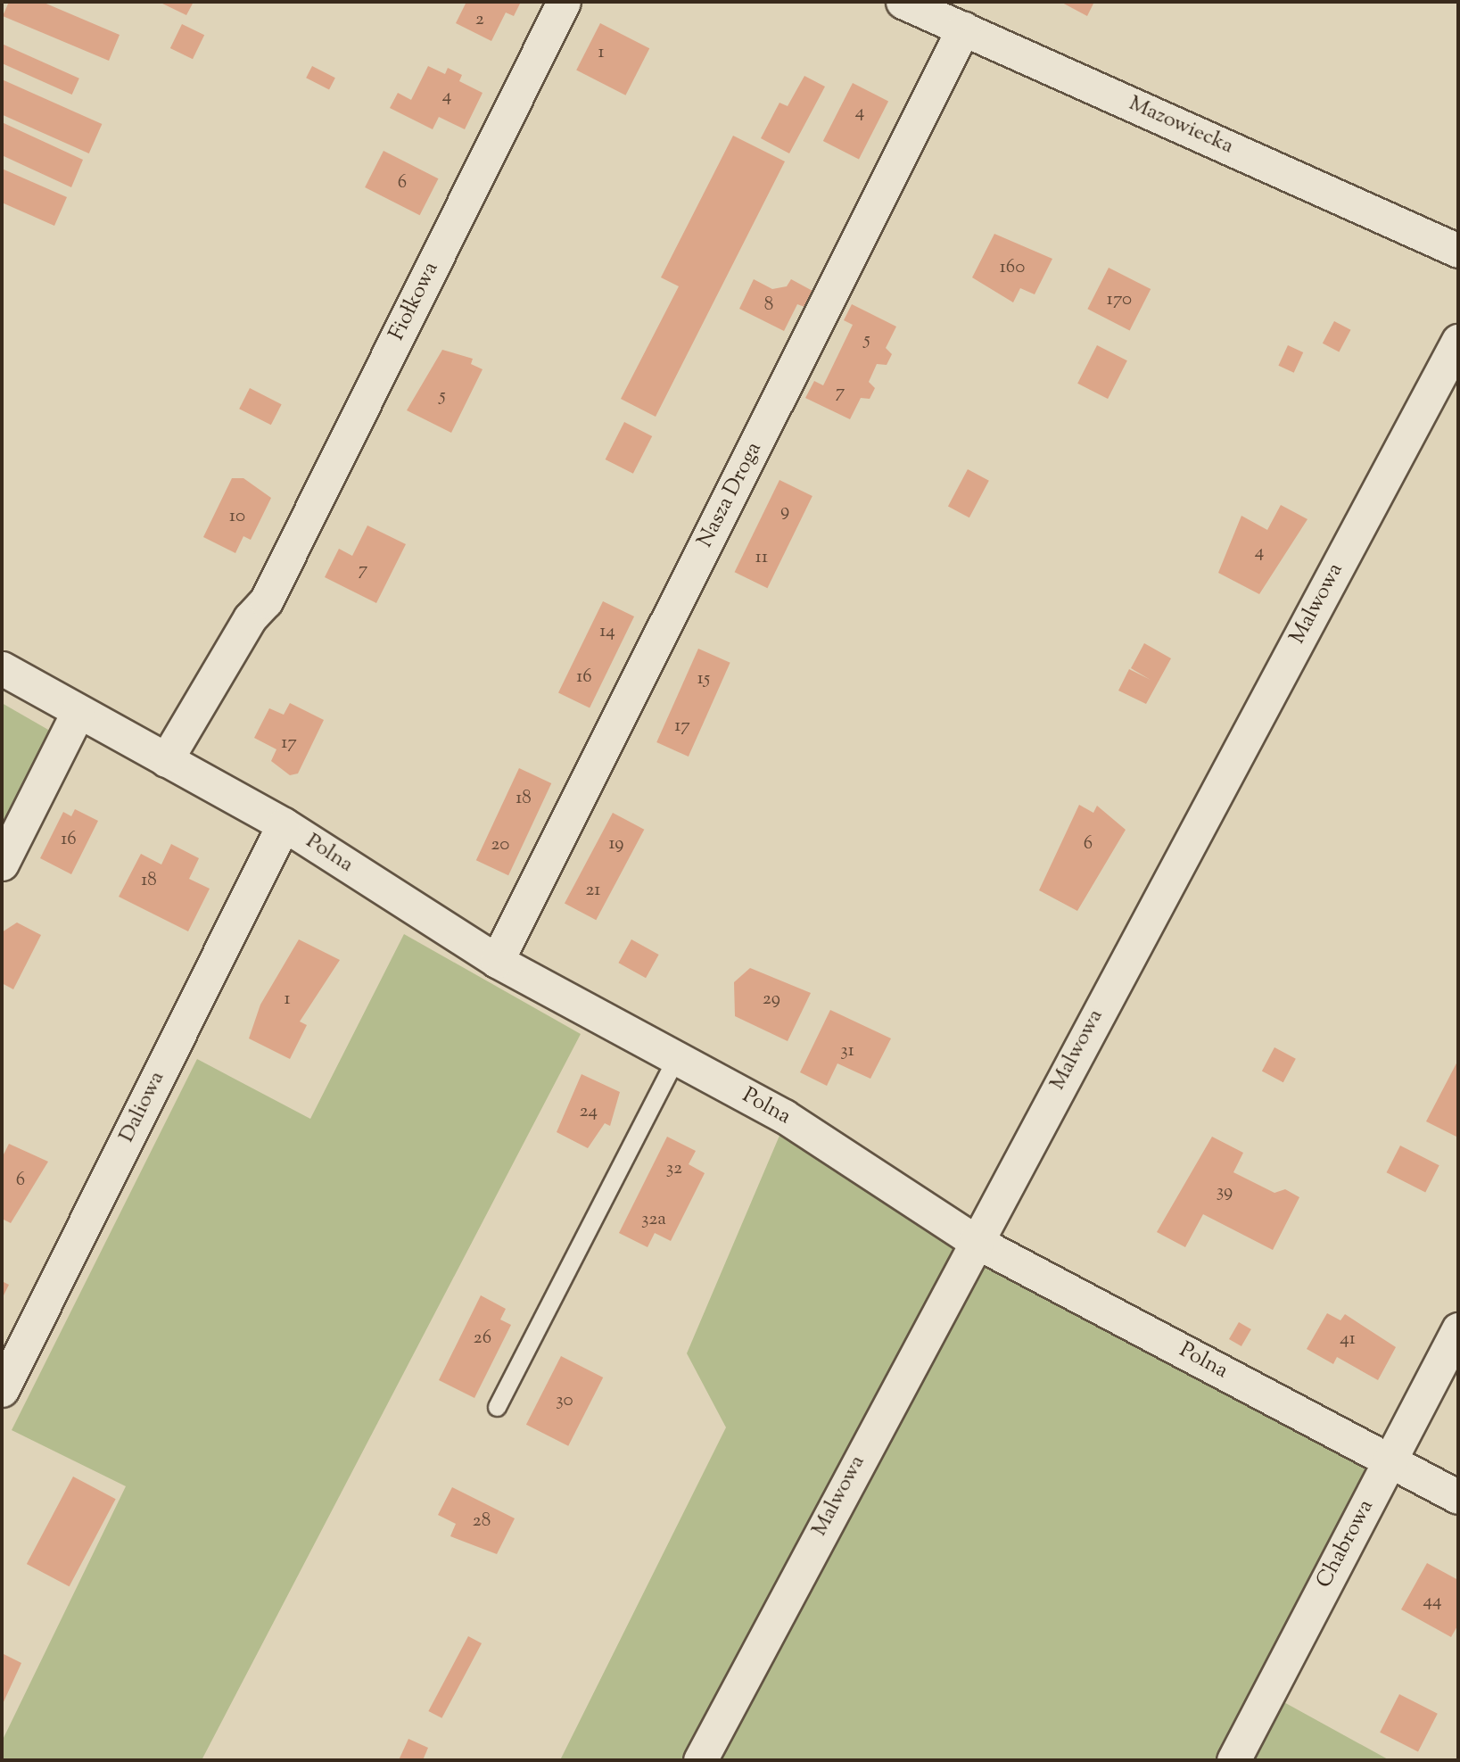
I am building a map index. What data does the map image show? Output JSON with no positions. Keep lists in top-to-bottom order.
{
  "streets": {
    "street": [
      "Mazowiecka",
      "Fiołkowa",
      "Nasza Droga",
      "Malwowa",
      "Polna",
      "Daliowa",
      "Chabrowa"
    ]
  },
  "crossings": [
    ["Mazowiecka", "Nasza Droga"],
    ["Fiołkowa", "Polna"],
    ["Nasza Droga", "Polna"],
    ["Malwowa", "Polna"],
    ["Polna", "Daliowa"],
    ["Polna", "Chabrowa"]
  ],
  "house_numbers": [
    "2",
    "1",
    "4",
    "4",
    "6",
    "160",
    "170",
    "8",
    "5",
    "7",
    "5",
    "9",
    "10",
    "4",
    "11",
    "7",
    "14",
    "16",
    "15",
    "17",
    "17",
    "18",
    "16",
    "19",
    "6",
    "20",
    "18",
    "21",
    "1",
    "29",
    "31",
    "24",
    "32",
    "6",
    "39",
    "32a",
    "26",
    "41",
    "30",
    "28",
    "44"
  ]
}
